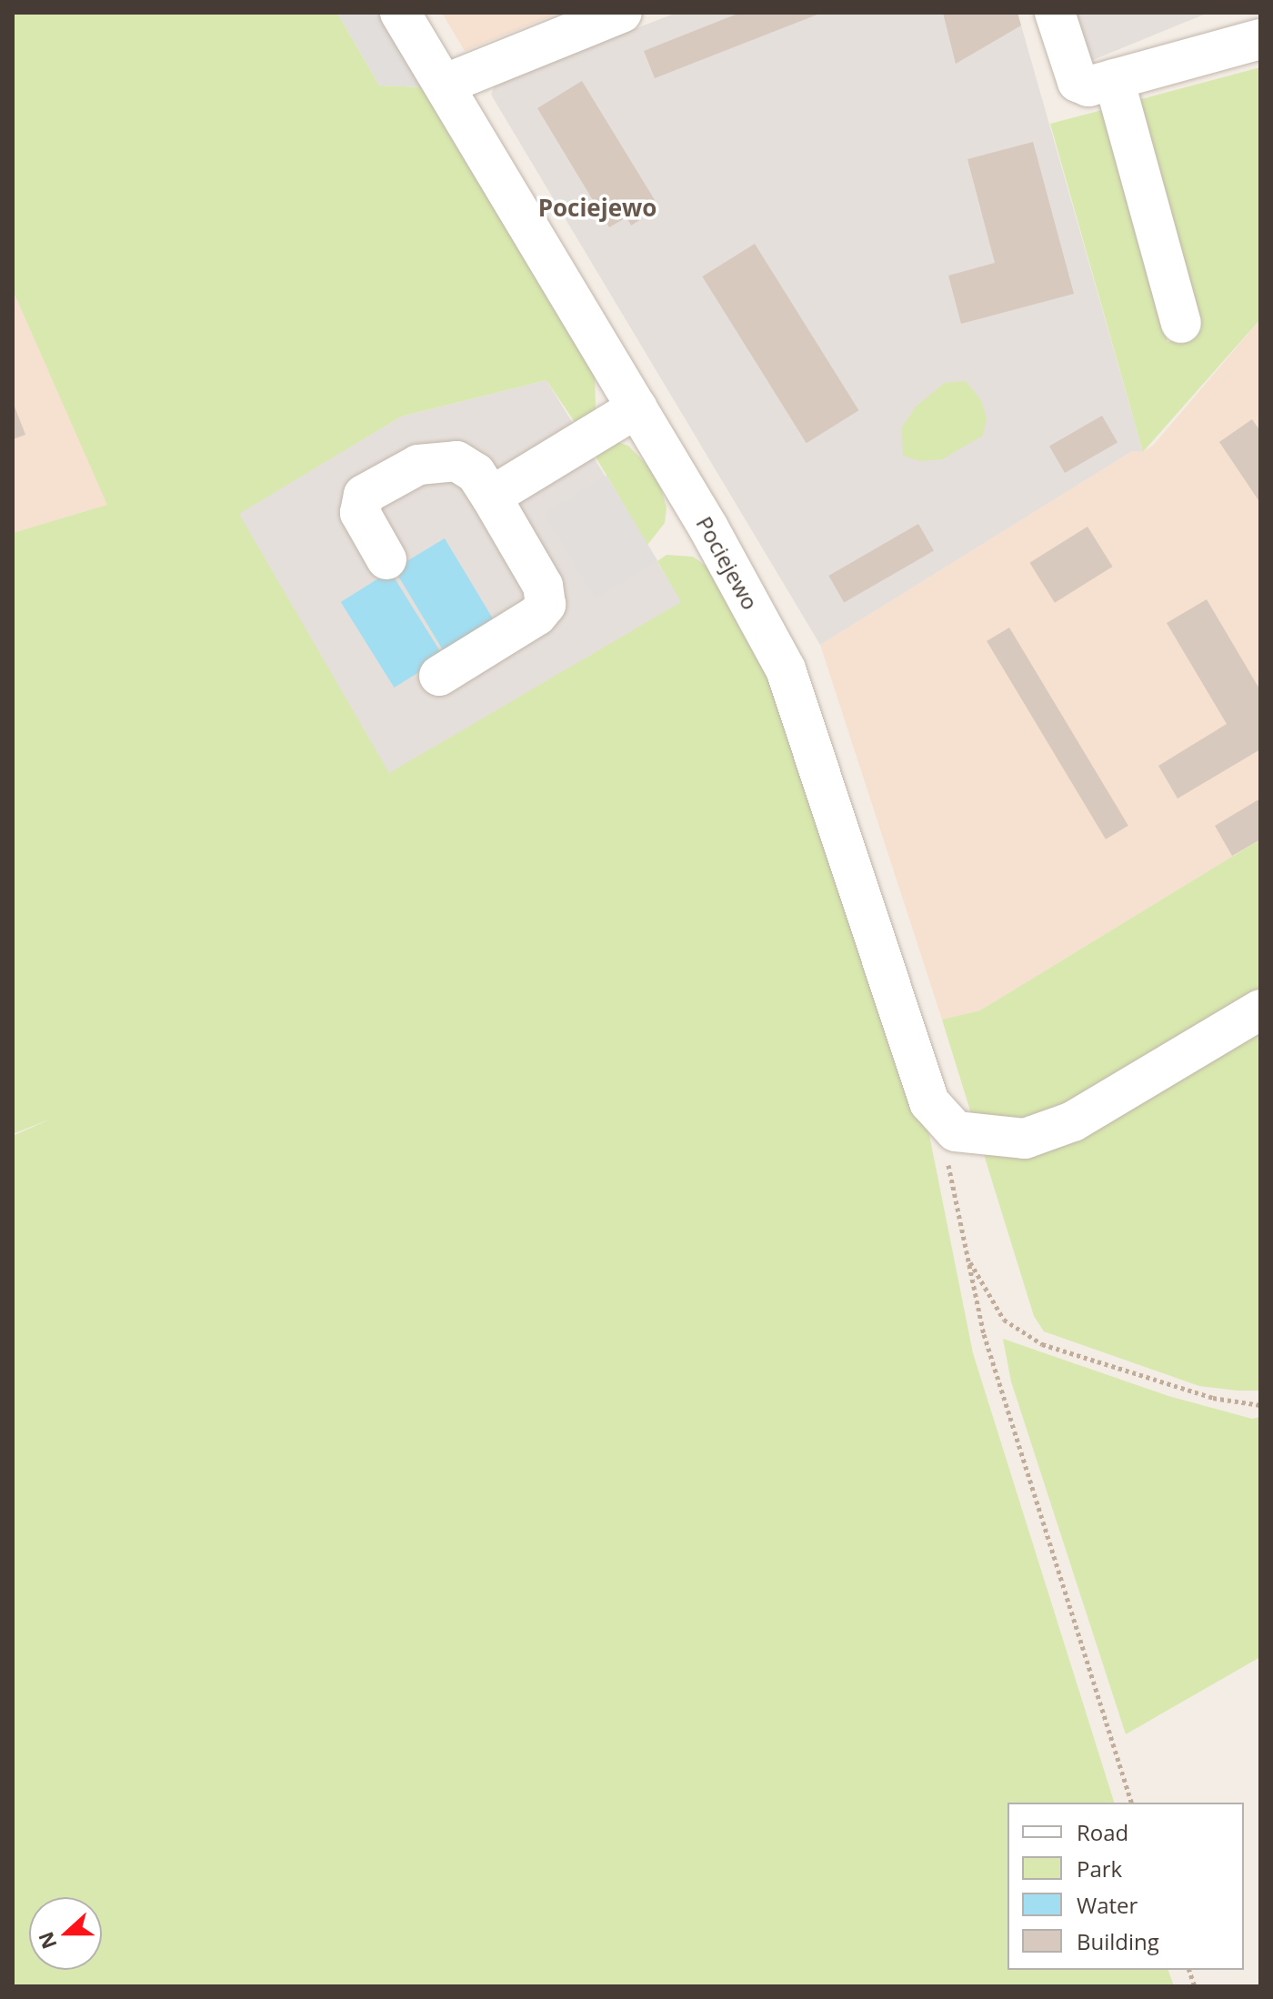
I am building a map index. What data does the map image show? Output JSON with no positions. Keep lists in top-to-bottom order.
{
  "streets": {
    "street": ["Pociejewo"]
  },
  "districts": ["Pociejewo"],
  "legend": [
    "Road",
    "Park",
    "Water",
    "Building"
  ],
  "north": "left"
}
